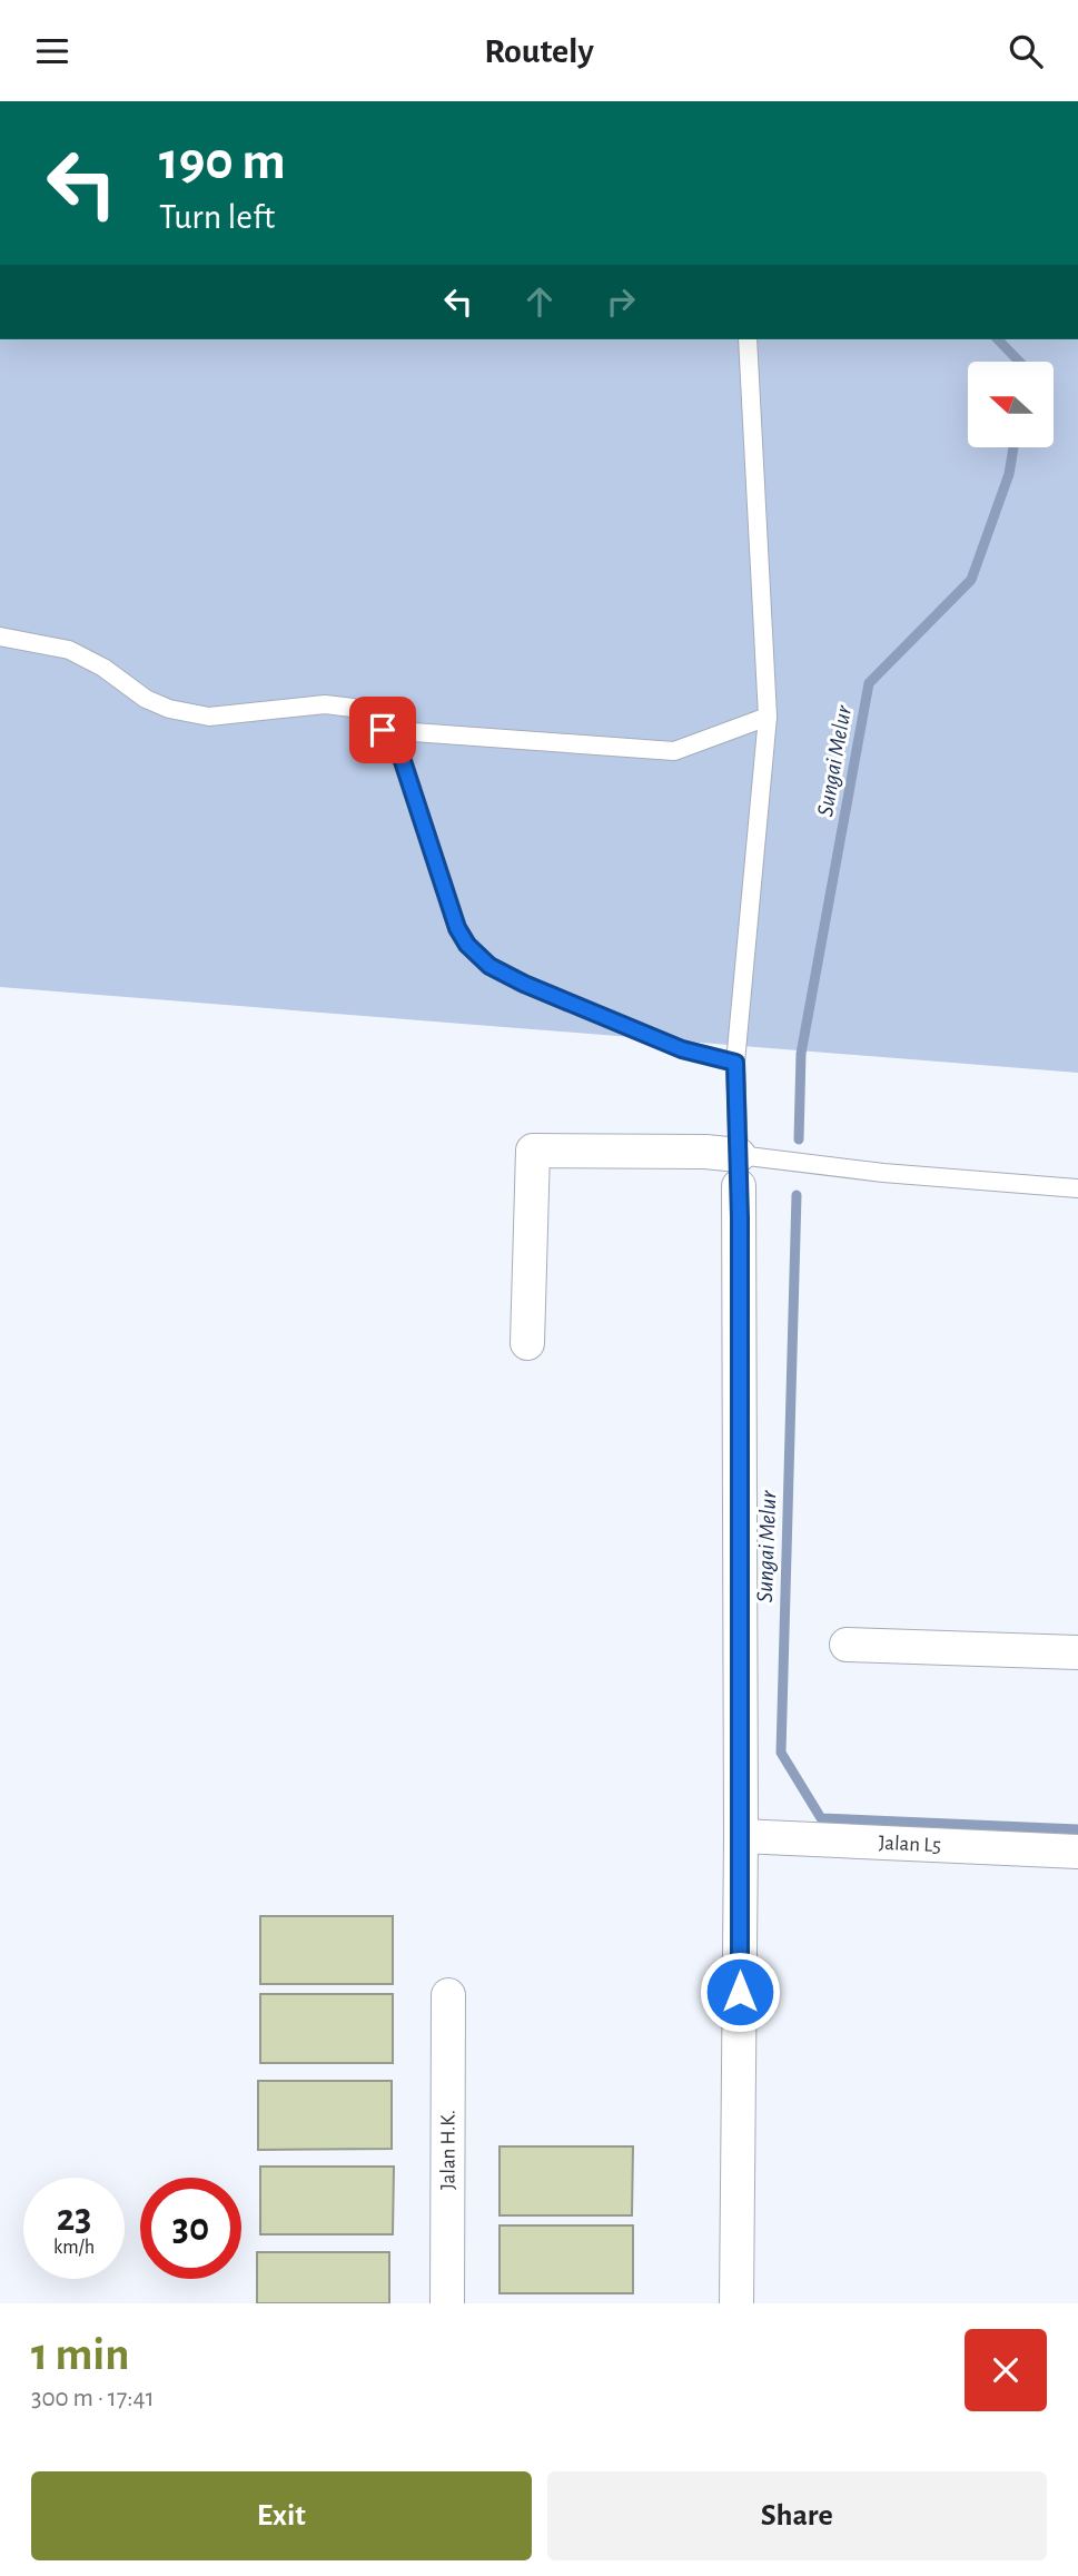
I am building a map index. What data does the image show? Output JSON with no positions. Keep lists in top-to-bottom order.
{
  "streets": {
    "street": ["Jalan L5", "Jalan H.K."]
  },
  "water": ["Sungai Melur"],
  "north": "left",
  "page": {
    "header": "Routely",
    "turn": ["190 m", "Turn left"],
    "speed": "23 km/h",
    "limit": "30",
    "heading": ["1 min", "300 m · 17:41"],
    "buttons": ["Exit", "Share"]
  }
}
